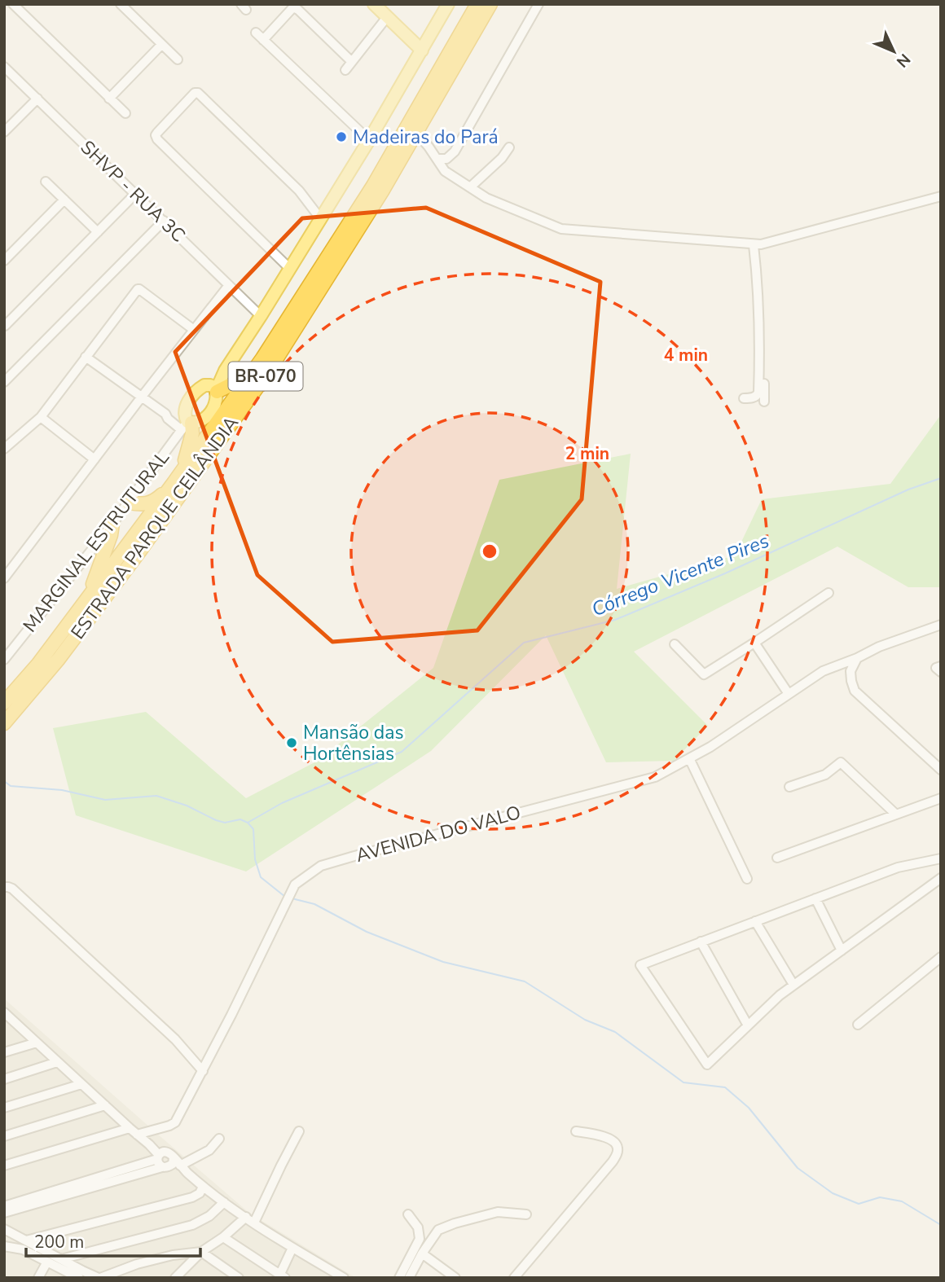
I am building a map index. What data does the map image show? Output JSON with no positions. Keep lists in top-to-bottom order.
{
  "streets": {
    "highway": ["BR-070", "ESTRADA PARQUE CEILÂNDIA"],
    "street": ["SHVP - RUA 3C", "MARGINAL ESTRUTURAL", "AVENIDA DO VALO"]
  },
  "water": ["Córrego Vicente Pires"],
  "places": ["Madeiras do Pará", "Mansão das Hortênsias"],
  "scale_bar": "200 m",
  "north": "bottom right",
  "rings": ["4 min", "2 min"]
}
